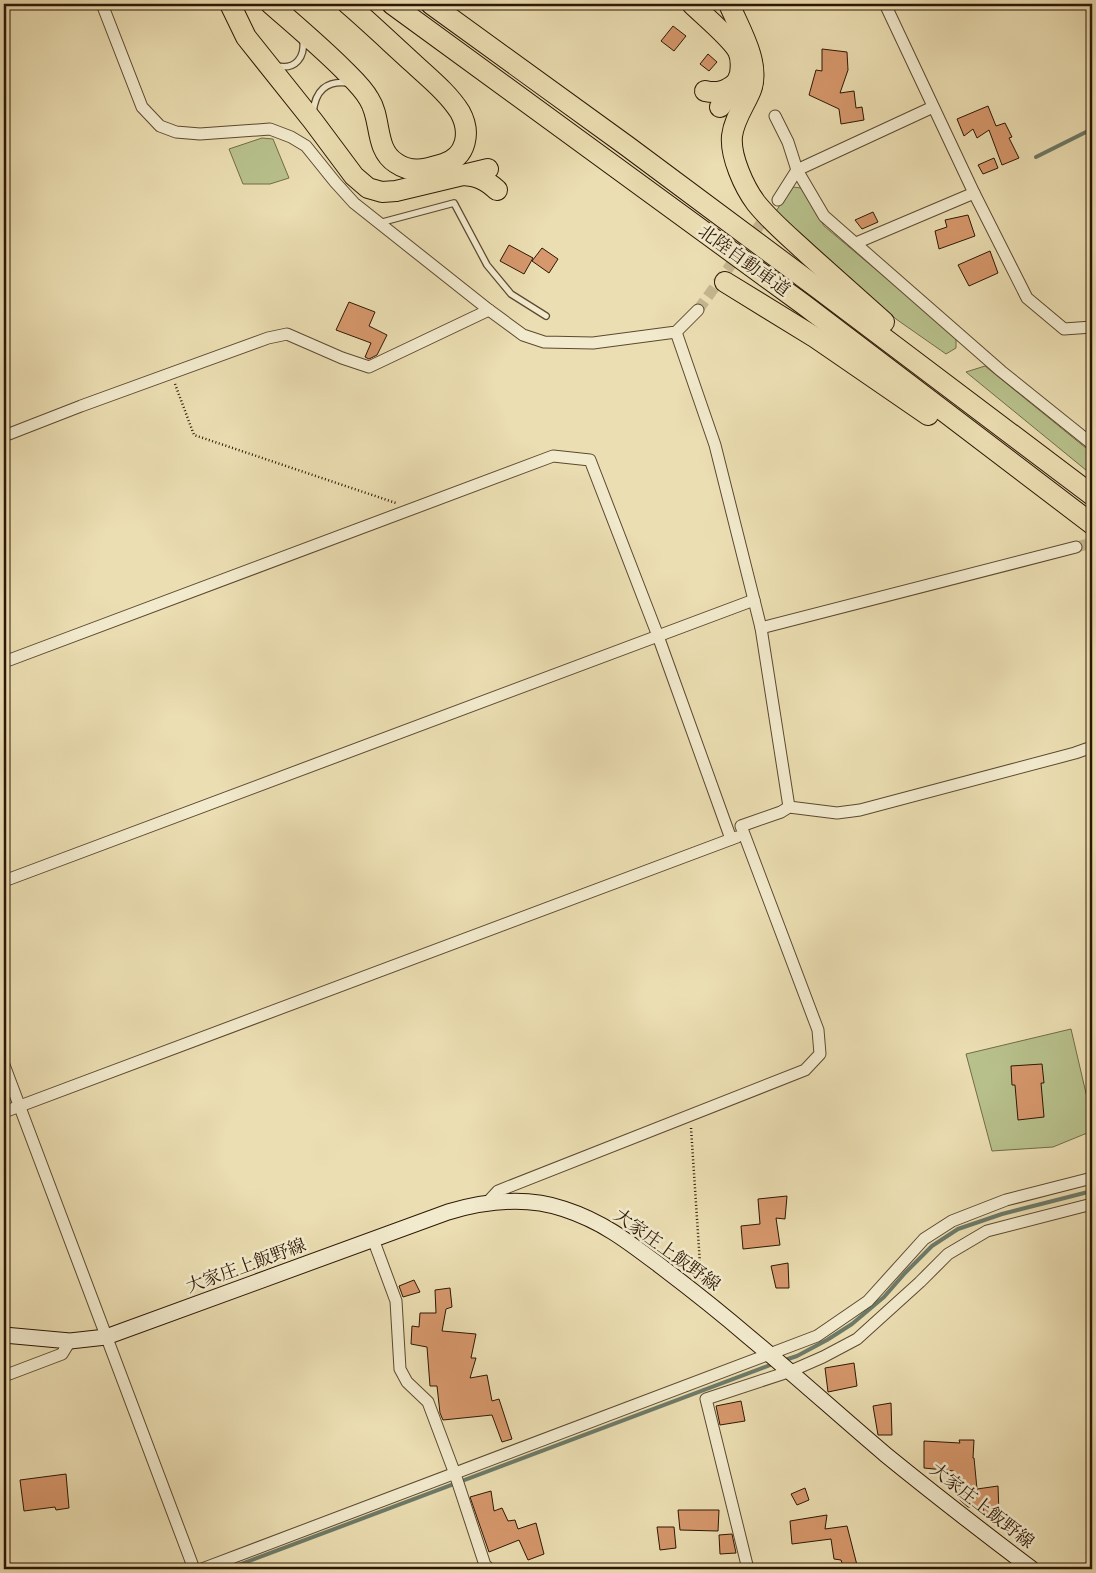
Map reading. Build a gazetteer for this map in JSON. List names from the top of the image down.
{
  "streets": {
    "highway": ["北陸自動車道"],
    "main road": ["大家庄上飯野線"]
  }
}
